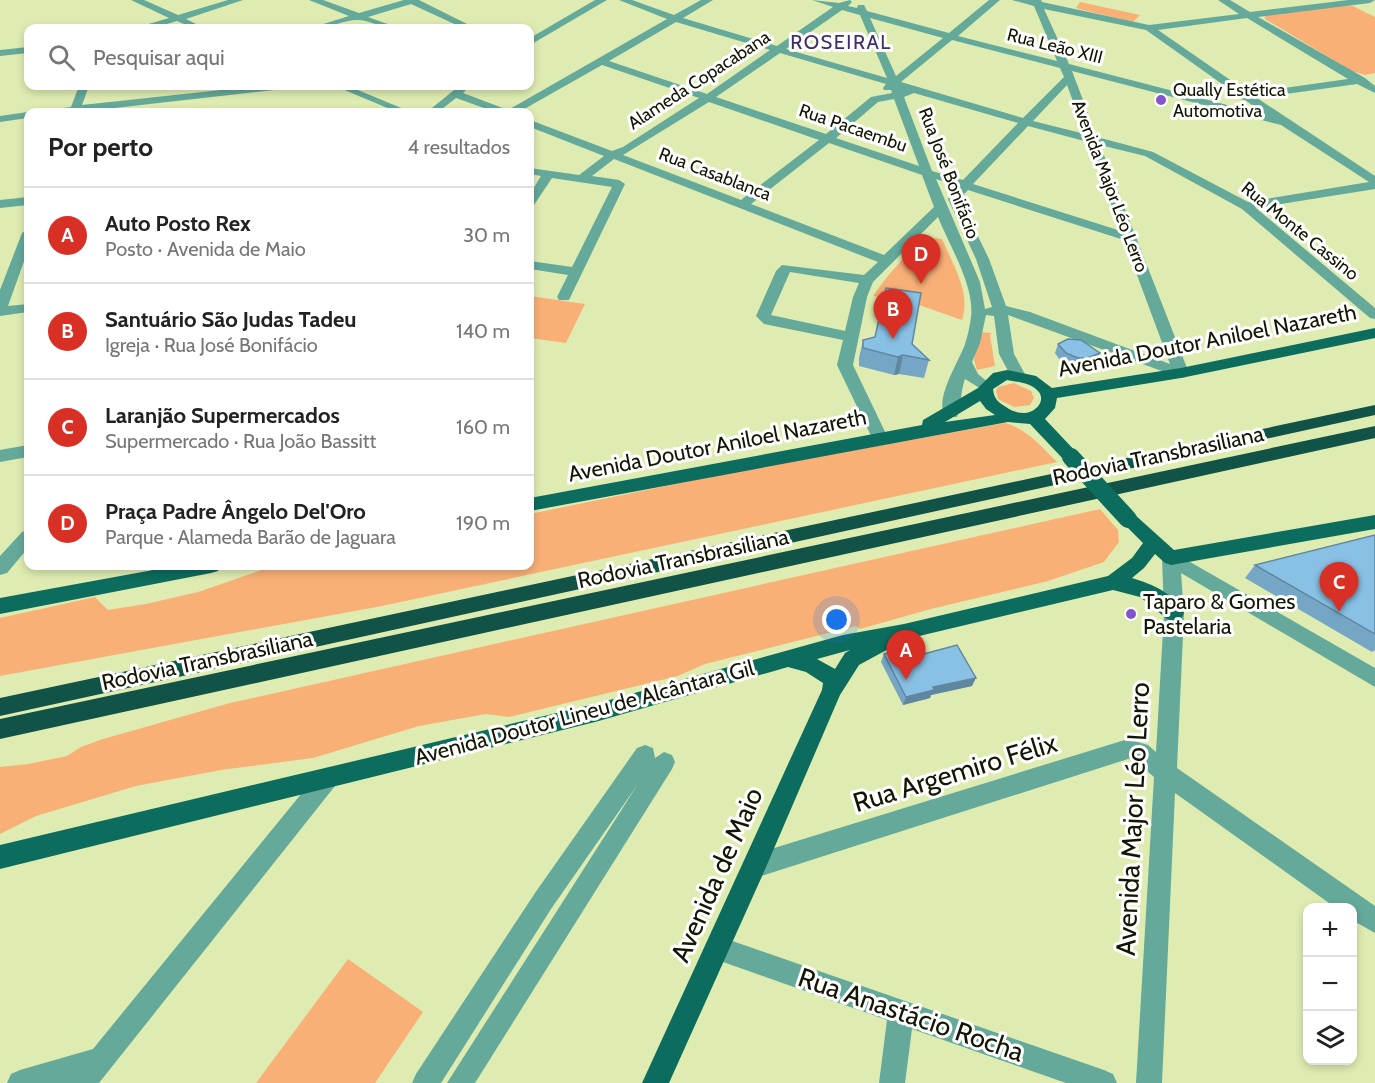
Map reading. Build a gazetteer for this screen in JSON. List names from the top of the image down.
{
  "streets": {
    "highway": ["Rodovia Transbrasiliana"],
    "main road": ["Avenida Doutor Aniloel Nazareth", "Avenida Doutor Lineu de Alcântara Gil", "Avenida de Maio"],
    "street": [
      "Rua Leão XIII",
      "Alameda Copacabana",
      "Rua Pacaembu",
      "Rua José Bonifácio",
      "Rua Casablanca",
      "Avenida Major Léo Lerro",
      "Rua Monte Cassino",
      "Rua Argemiro Félix",
      "Rua Anastácio Rocha"
    ]
  },
  "crossings": [
    ["Rua Leão XIII", "Alameda Copacabana"],
    ["Rua Leão XIII", "Rua José Bonifácio"],
    ["Rua Leão XIII", "Avenida Major Léo Lerro"],
    ["Alameda Copacabana", "Rua Pacaembu"],
    ["Alameda Copacabana", "Rua Casablanca"],
    ["Alameda Copacabana", "Rua Monte Cassino"],
    ["Rua Pacaembu", "Rua José Bonifácio"],
    ["Rua Pacaembu", "Avenida Major Léo Lerro"],
    ["Rua José Bonifácio", "Rua Monte Cassino"],
    ["Rua José Bonifácio", "Avenida Doutor Aniloel Nazareth"],
    ["Avenida Major Léo Lerro", "Rua Monte Cassino"],
    ["Avenida Major Léo Lerro", "Avenida Doutor Aniloel Nazareth"],
    ["Avenida Major Léo Lerro", "Rua Argemiro Félix"],
    ["Avenida Doutor Lineu de Alcântara Gil", "Avenida de Maio"],
    ["Rua Argemiro Félix", "Avenida de Maio"],
    ["Avenida de Maio", "Rua Anastácio Rocha"]
  ],
  "districts": ["ROSEIRAL"],
  "places": ["Qually Estética Automotiva", "Taparo & Gomes Pastelaria"],
  "page": {
    "search": "Pesquisar aqui",
    "heading": ["Por perto", "4 resultados"],
    "list": [
      {
        "mark": "A",
        "name": "Auto Posto Rex",
        "note": "Posto · Avenida de Maio",
        "value": "30 m"
      },
      {
        "mark": "B",
        "name": "Santuário São Judas Tadeu",
        "note": "Igreja · Rua José Bonifácio",
        "value": "140 m"
      },
      {
        "mark": "C",
        "name": "Laranjão Supermercados",
        "note": "Supermercado · Rua João Bassitt",
        "value": "160 m"
      },
      {
        "mark": "D",
        "name": "Praça Padre Ângelo Del'Oro",
        "note": "Parque · Alameda Barão de Jaguara",
        "value": "190 m"
      }
    ],
    "pins": [
      "D",
      "B",
      "C",
      "A"
    ],
    "map_buttons": ["+", "−"]
  }
}
